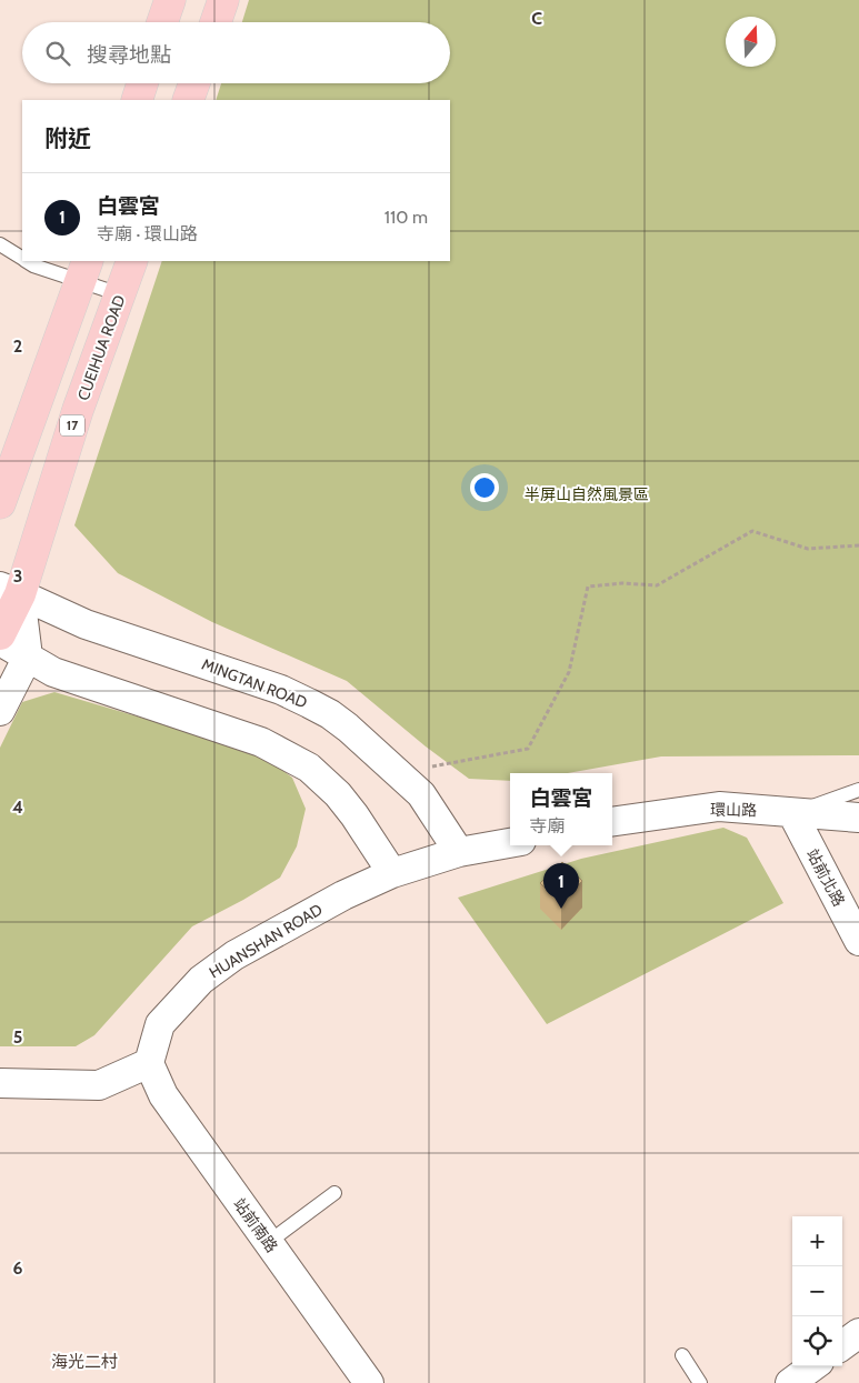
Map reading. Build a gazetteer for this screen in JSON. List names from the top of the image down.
{
  "streets": {
    "main road": ["CUEIHUA ROAD", "17"],
    "street": [
      "MINGTAN ROAD",
      "環山路",
      "站前北路",
      "HUANSHAN ROAD",
      "站前南路"
    ]
  },
  "crossings": [
    ["CUEIHUA ROAD", "MINGTAN ROAD"],
    ["環山路", "站前北路"],
    ["HUANSHAN ROAD", "站前南路"]
  ],
  "districts": ["海光二村"],
  "parks": ["半屏山自然風景區"],
  "north": "top",
  "page": {
    "search": "搜尋地點",
    "heading": "附近",
    "list": [
      {
        "mark": "1",
        "name": "白雲宮",
        "note": "寺廟 · 環山路",
        "value": "110 m"
      }
    ],
    "popup": ["白雲宮", "寺廟"],
    "pins": "1",
    "map_buttons": ["+", "−"]
  },
  "grid": {
    "columns": ["C"],
    "rows": [
      "2",
      "3",
      "4",
      "5",
      "6"
    ]
  }
}
